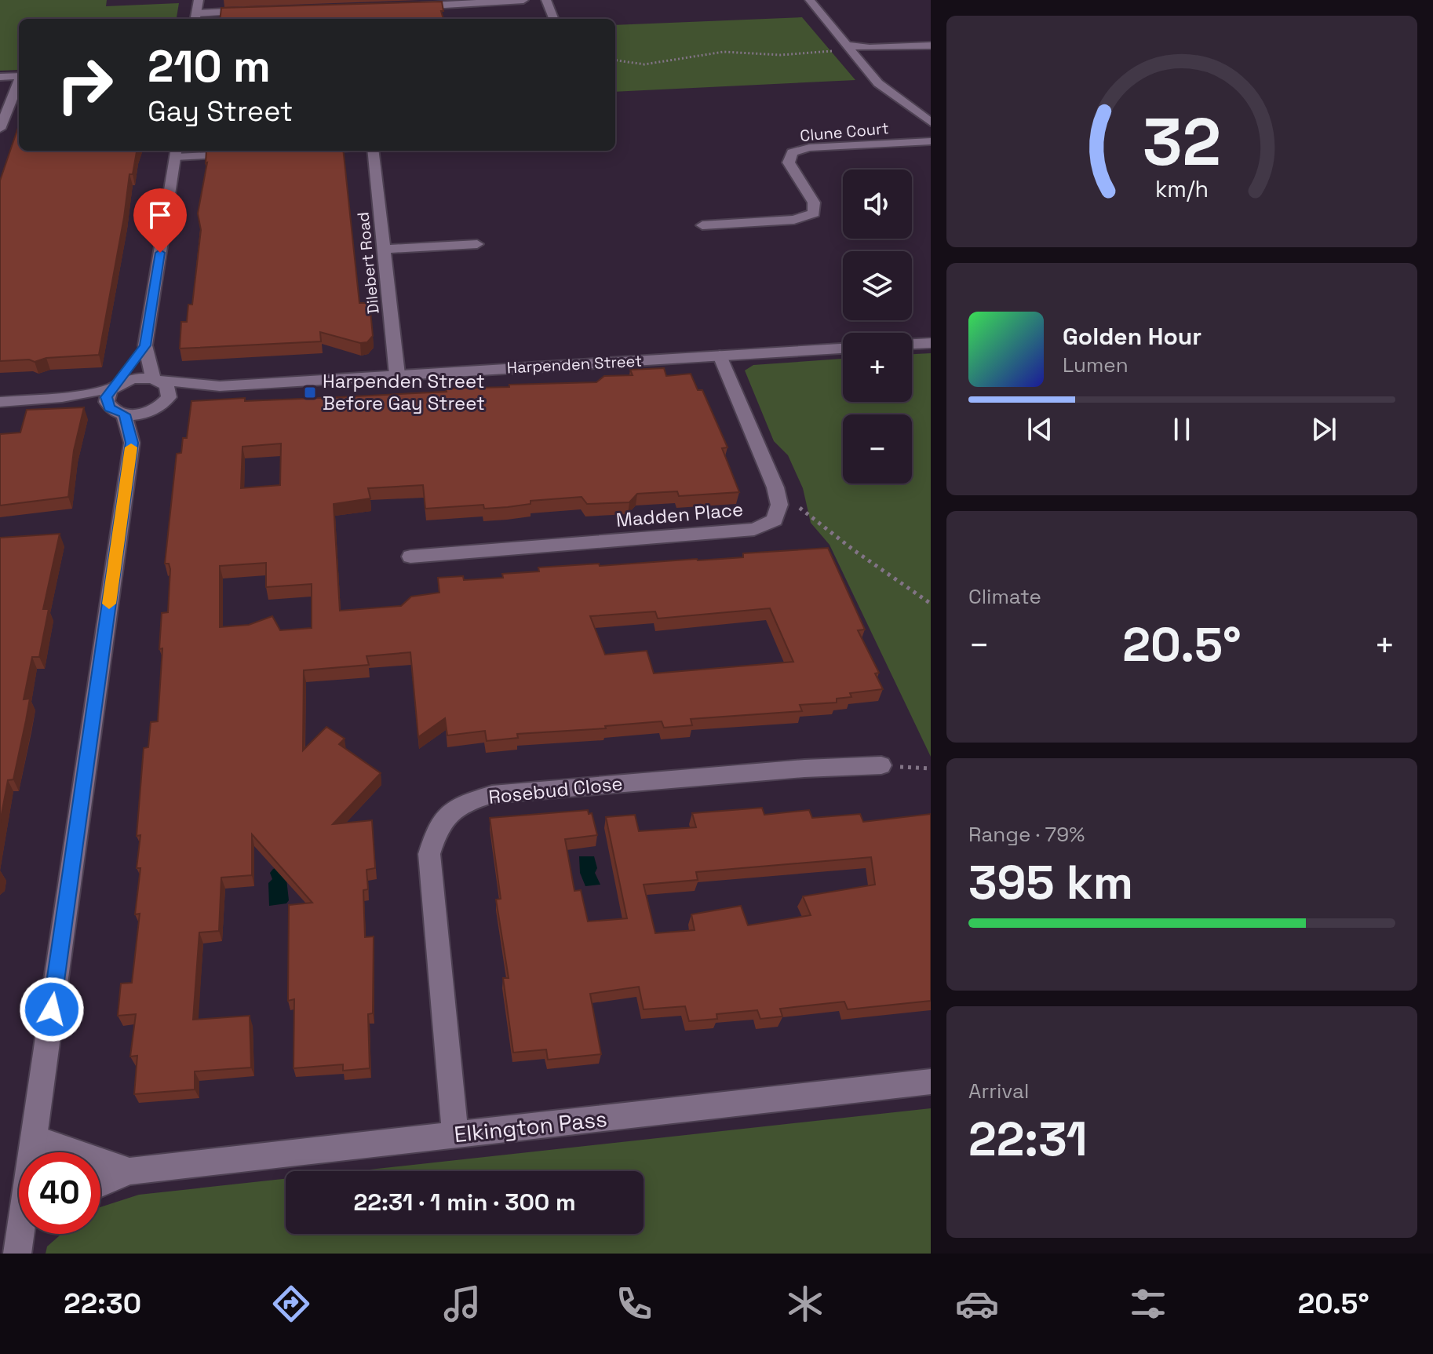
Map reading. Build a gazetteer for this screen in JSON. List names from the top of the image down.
{
  "streets": {
    "street": [
      "Clune Court",
      "Dilebert Road",
      "Harpenden Street",
      "Madden Place",
      "Rosebud Close",
      "Elkington Pass"
    ]
  },
  "crossings": [
    ["Dilebert Road", "Harpenden Street"],
    ["Rosebud Close", "Elkington Pass"]
  ],
  "places": {
    "transit": ["Harpenden Street Before Gay Street"]
  },
  "page": {
    "turn": ["210 m", "Gay Street"],
    "map_buttons": ["+", "−"],
    "song": ["Golden Hour", "Lumen"],
    "tile": [
      "Climate",
      ["Range · 79%", "395 km"],
      ["Arrival", "22:31"]
    ],
    "heat": ["−", "20.5°", "+"],
    "limit": "40",
    "trip": "22:31 · 1 min · 300 m",
    "tabs": ["22:30", "20.5°"],
    "gauge": ["32", "km/h"]
  }
}
